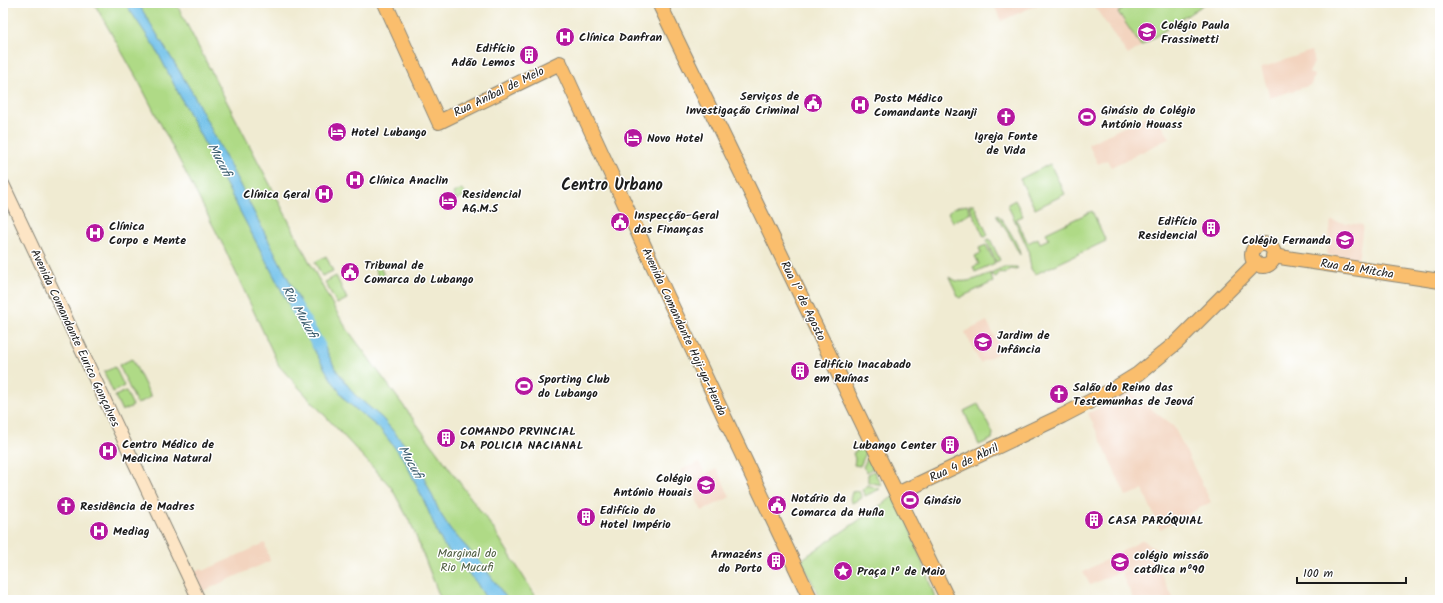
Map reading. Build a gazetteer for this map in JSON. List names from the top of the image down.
{
  "streets": {
    "main road": [
      "Rua Aníbal de Melo",
      "Rua da Mitcha",
      "Rua 1º de Agosto",
      "Avenida Comandante Hoji-ya-Henda",
      "Avenida Comandante Eurico Gonçalves",
      "Rua 4 de Abril"
    ]
  },
  "crossings": [
    ["Rua Aníbal de Melo", "Avenida Comandante Hoji-ya-Henda"],
    ["Rua da Mitcha", "Rua 4 de Abril"],
    ["Rua 1º de Agosto", "Rua 4 de Abril"]
  ],
  "districts": ["Centro Urbano"],
  "water": ["Mucufi", "Rio Mukufi"],
  "parks": ["Marginal do Rio Mucufi"],
  "places": {
    "school or university": [
      "Colégio Paula Frassinetti",
      "Colégio Fernanda",
      "Jardim de Infância",
      "Colégio António Houais",
      "colégio missão católica nº90"
    ],
    "hospital": [
      "Clínica Danfran",
      "Posto Médico Comandante Nzanji",
      "Clínica Anaclin",
      "Clínica Geral",
      "Clínica Corpo e Mente",
      "Centro Médico de Medicina Natural",
      "Mediag"
    ],
    "building": [
      "Edifício Adão Lemos",
      "Edifício Residencial",
      "Edifício Inacabado em Ruínas",
      "COMANDO PRVINCIAL DA POLICIA NACIANAL",
      "Lubango Center",
      "Edifício do Hotel Império",
      "CASA PARÓQUIAL",
      "Armazéns do Porto"
    ],
    "public building": [
      "Serviços de Investigação Criminal",
      "Inspecção-Geral das Finanças",
      "Tribunal de Comarca do Lubango",
      "Notário da Comarca da Huíla"
    ],
    "church": ["Igreja Fonte de Vida", "Salão do Reino das Testemunhas de Jeová", "Residência de Madres"],
    "sports": ["Ginásio do Colégio António Houass", "Sporting Club do Lubango", "Ginásio"],
    "hotel": ["Hotel Lubango", "Novo Hotel", "Residencial AG.M.S"],
    "place": ["Praça 1º de Maio"]
  },
  "scale_bar": "100 m"
}
